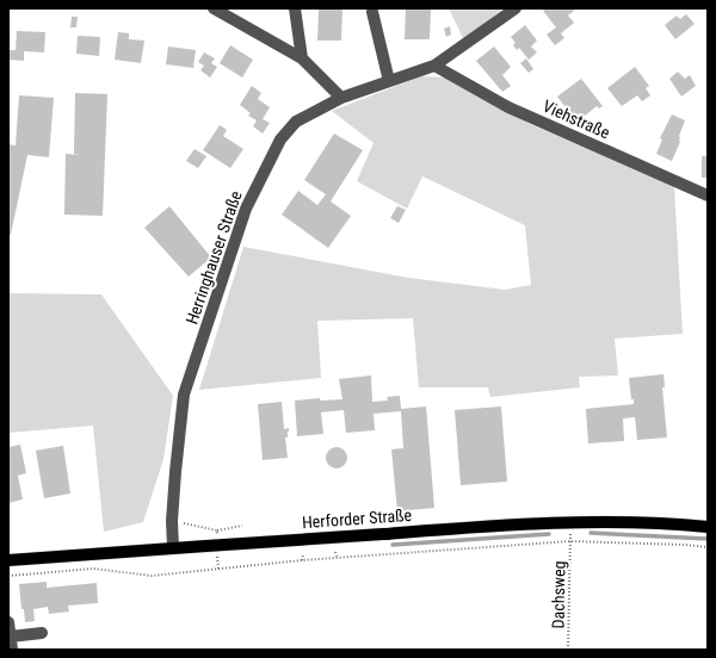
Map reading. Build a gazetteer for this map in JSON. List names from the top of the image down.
{
  "streets": {
    "main road": ["Herforder Straße"],
    "street": ["Viehstraße", "Herringhauser Straße"],
    "path": ["Dachsweg"]
  },
  "crossings": [
    ["Viehstraße", "Herringhauser Straße"],
    ["Herringhauser Straße", "Herforder Straße"]
  ]
}
